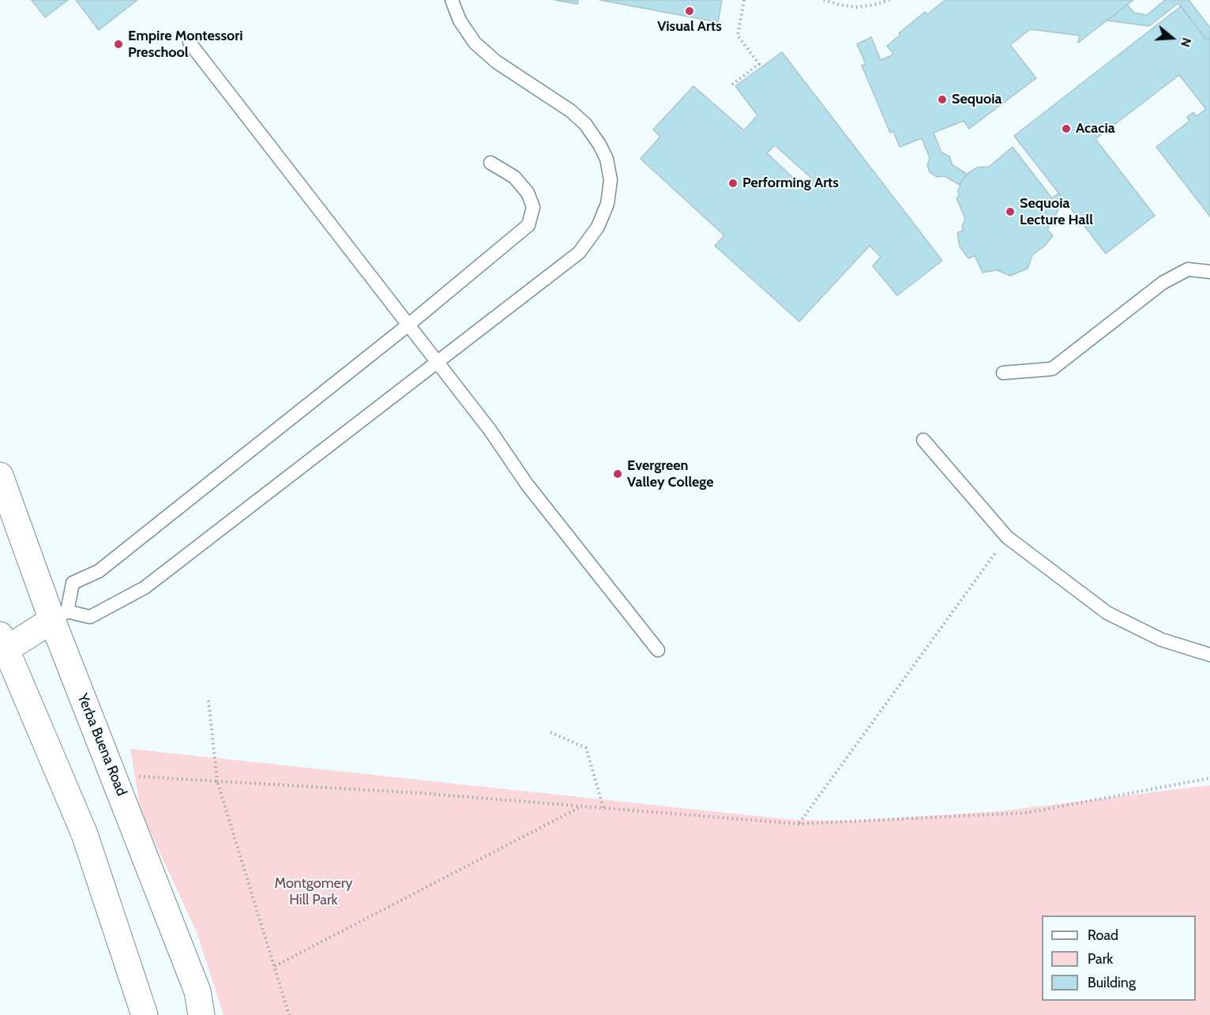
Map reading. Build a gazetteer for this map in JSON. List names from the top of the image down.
{
  "streets": {
    "street": ["Yerba Buena Road"]
  },
  "parks": ["Montgomery Hill Park"],
  "places": [
    "Visual Arts",
    "Empire Montessori Preschool",
    "Sequoia",
    "Acacia",
    "Performing Arts",
    "Sequoia Lecture Hall",
    "Evergreen Valley College"
  ],
  "legend": ["Road", "Park", "Building"],
  "north": "right"
}
